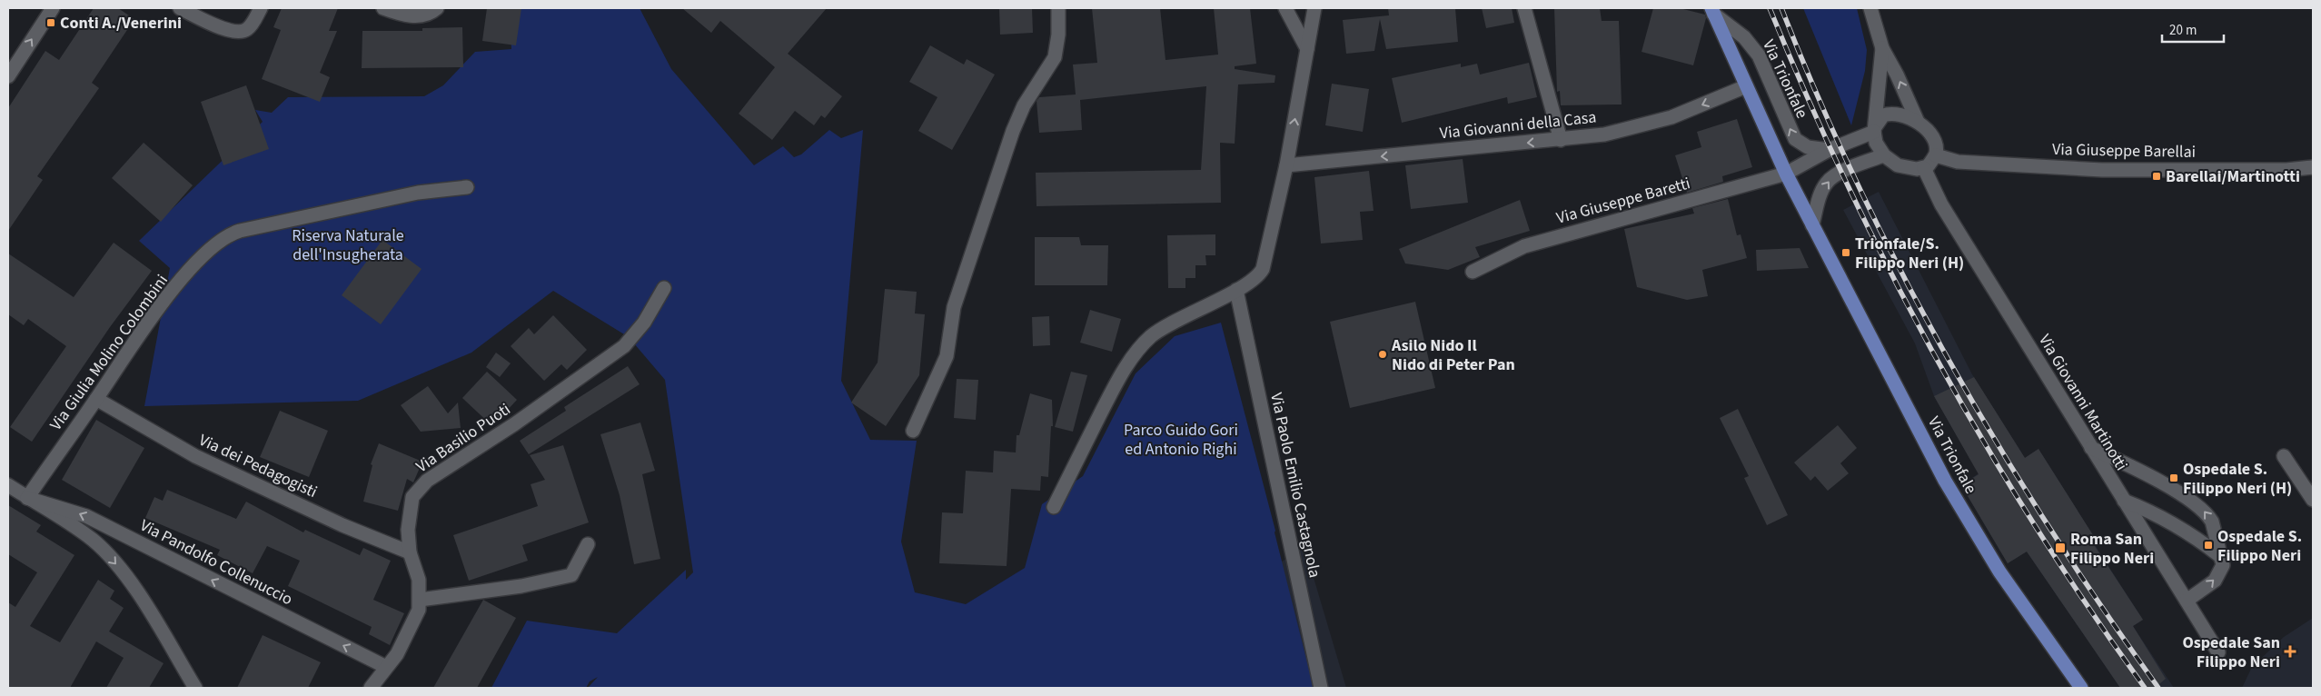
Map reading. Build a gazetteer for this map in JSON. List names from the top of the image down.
{
  "streets": {
    "main road": ["Via Trionfale"],
    "street": [
      "Via Giovanni della Casa",
      "Via Giuseppe Barellai",
      "Via Giuseppe Baretti",
      "Via Giulia Molino Colombini",
      "Via Giovanni Martinotti",
      "Via Basilio Puoti",
      "Via dei Pedagogisti",
      "Via Paolo Emilio Castagnola",
      "Via Pandolfo Collenuccio"
    ]
  },
  "crossings": [
    ["Via Trionfale", "Via Giovanni della Casa"],
    ["Via Trionfale", "Via Giuseppe Baretti"],
    ["Via Giuseppe Barellai", "Via Giovanni Martinotti"],
    ["Via Giulia Molino Colombini", "Via dei Pedagogisti"],
    ["Via Giulia Molino Colombini", "Via Pandolfo Collenuccio"],
    ["Via Basilio Puoti", "Via dei Pedagogisti"],
    ["Via Basilio Puoti", "Via Pandolfo Collenuccio"]
  ],
  "one_way": ["Via Giovanni della Casa"],
  "parks": ["Riserva Naturale dell'Insugherata", "Parco Guido Gori ed Antonio Righi"],
  "places": {
    "transit": [
      "Conti A./Venerini",
      "Barellai/Martinotti",
      "Trionfale/S. Filippo Neri (H)",
      "Ospedale S. Filippo Neri (H)",
      "Ospedale S. Filippo Neri",
      "Roma San Filippo Neri"
    ],
    "other": ["Asilo Nido Il Nido di Peter Pan"],
    "health": ["Ospedale San Filippo Neri"]
  },
  "scale_bar": "20 m"
}
